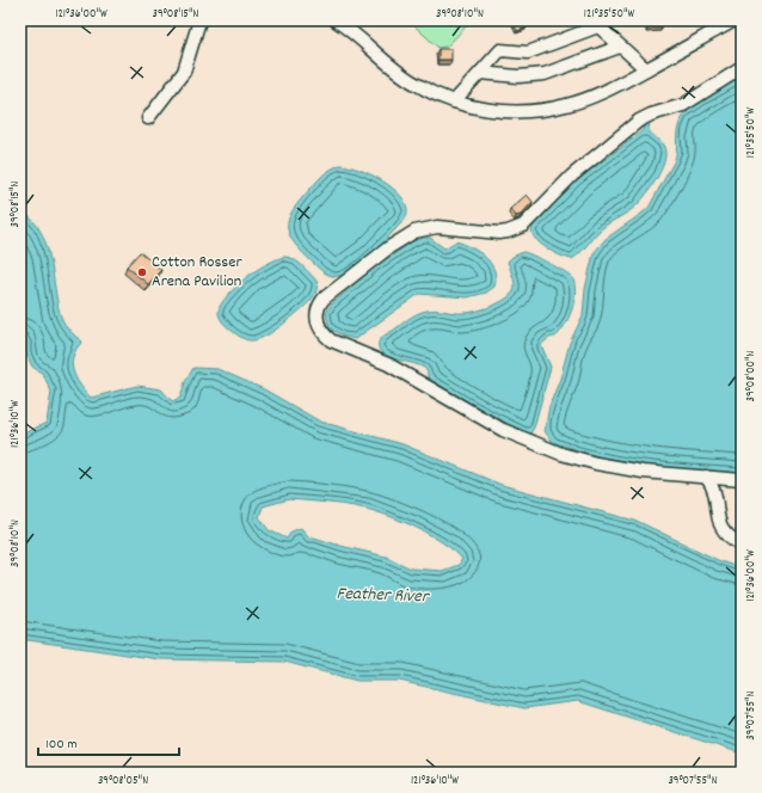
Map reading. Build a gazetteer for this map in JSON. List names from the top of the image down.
{
  "water": ["Feather River"],
  "places": ["Cotton Rosser Arena Pavilion"],
  "scale_bar": "100 m",
  "coordinates": [
    "121°36'00\"W",
    "39°08'15\"N",
    "39°08'10\"N",
    "121°35'50\"W",
    "39°08'00\"N",
    "121°36'10\"W",
    "39°07'55\"N",
    "39°08'05\"N"
  ]
}
